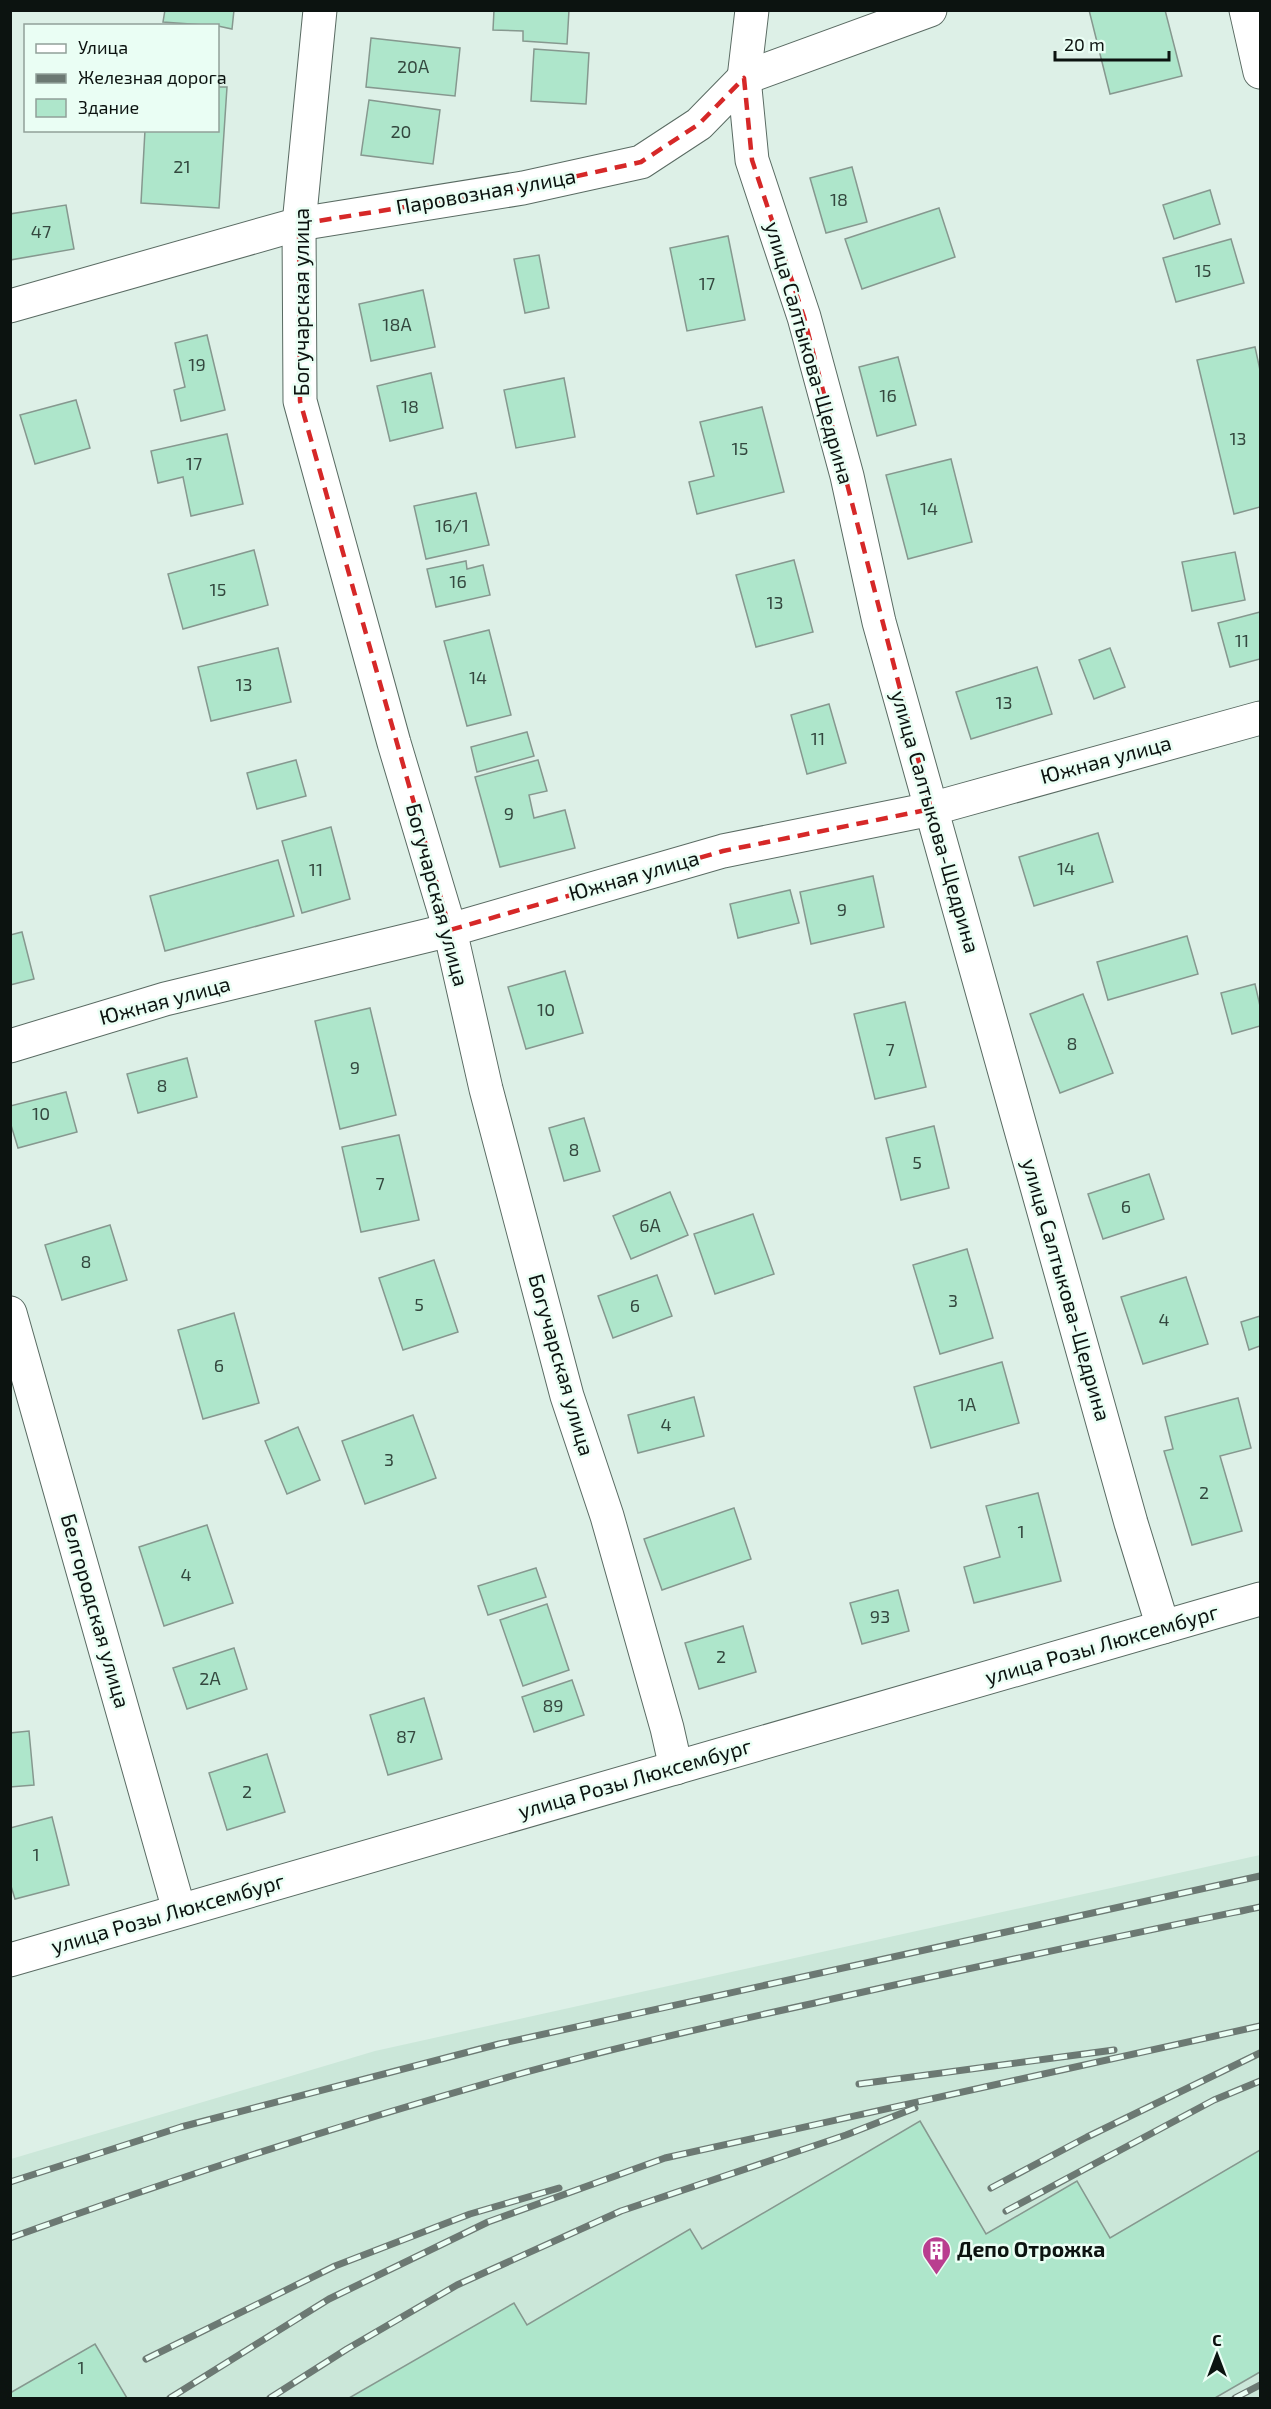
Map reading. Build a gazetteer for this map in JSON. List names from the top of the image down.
{
  "streets": {
    "street": [
      "Паровозная улица",
      "Богучарская улица",
      "улица Салтыкова-Щедрина",
      "Южная улица",
      "Белгородская улица",
      "улица Розы Люксембург"
    ]
  },
  "crossings": [
    ["Паровозная улица", "Богучарская улица"],
    ["Паровозная улица", "улица Салтыкова-Щедрина"],
    ["Богучарская улица", "Южная улица"],
    ["Богучарская улица", "улица Розы Люксембург"],
    ["улица Салтыкова-Щедрина", "Южная улица"],
    ["улица Салтыкова-Щедрина", "улица Розы Люксембург"],
    ["Белгородская улица", "улица Розы Люксембург"]
  ],
  "places": {
    "building": ["Депо Отрожка"]
  },
  "house_numbers": [
    "20А",
    "20",
    "21",
    "18",
    "47",
    "15",
    "17",
    "18А",
    "19",
    "16",
    "18",
    "13",
    "15",
    "17",
    "14",
    "16/1",
    "16",
    "15",
    "13",
    "11",
    "14",
    "13",
    "13",
    "11",
    "9",
    "14",
    "11",
    "9",
    "10",
    "8",
    "7",
    "9",
    "8",
    "10",
    "8",
    "5",
    "7",
    "6",
    "6А",
    "8",
    "3",
    "5",
    "6",
    "4",
    "6",
    "1А",
    "4",
    "3",
    "2",
    "1",
    "4",
    "93",
    "2",
    "2А",
    "89",
    "87",
    "2",
    "1",
    "1"
  ],
  "legend": ["Улица", "Железная дорога", "Здание"],
  "scale_bar": "20 m",
  "north": "top"
}
